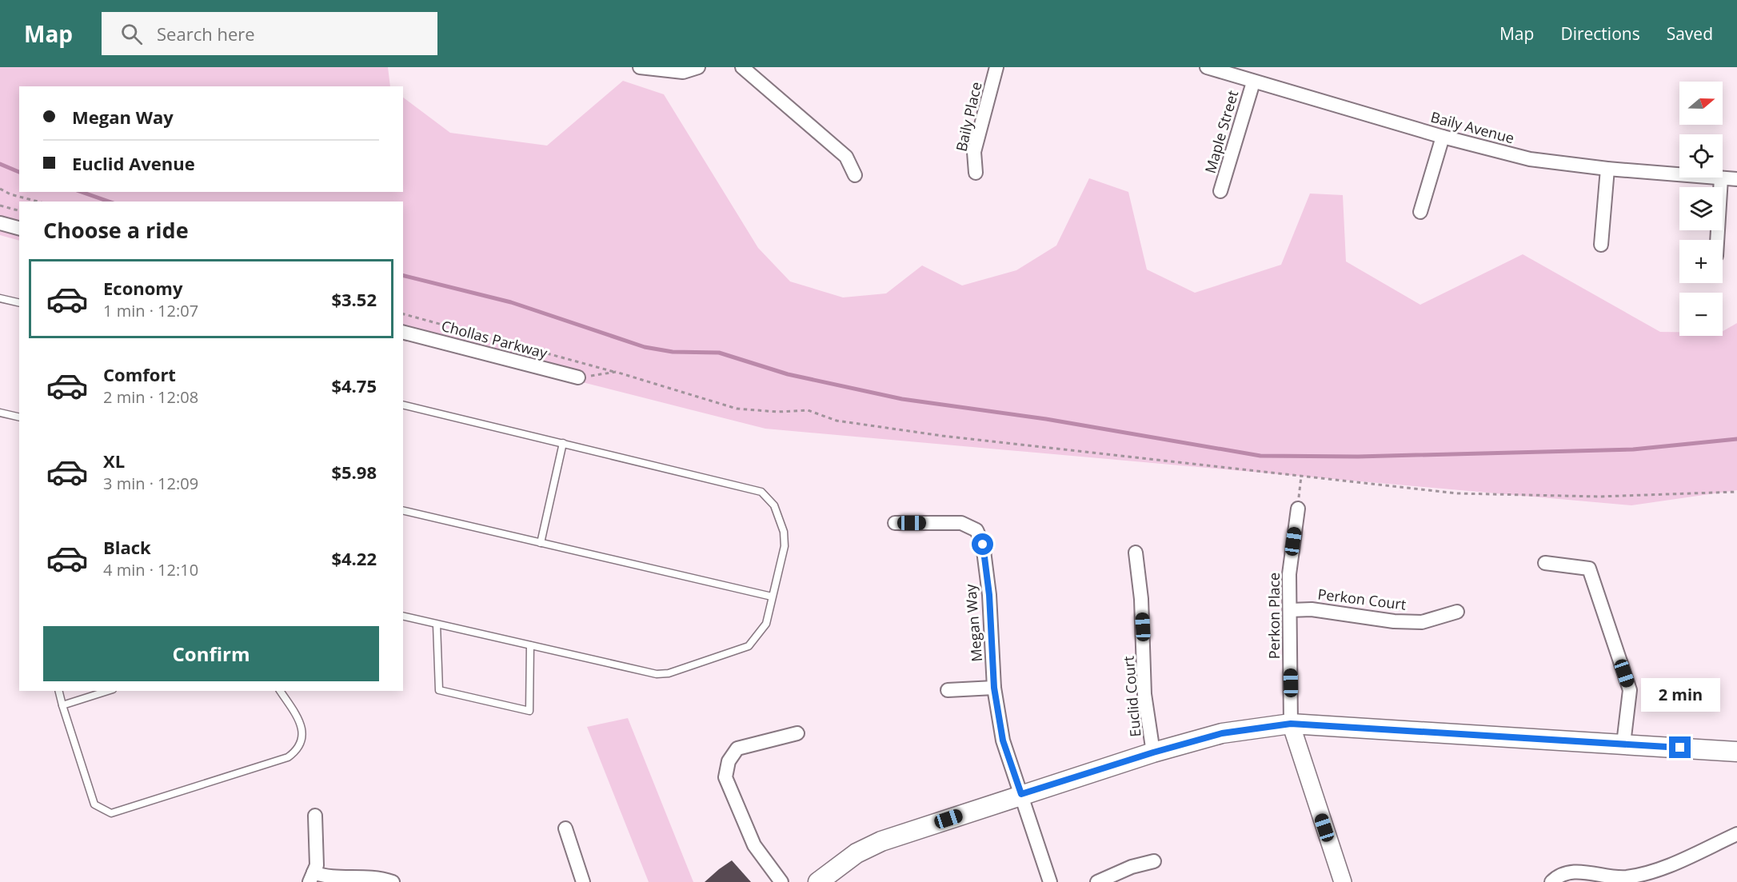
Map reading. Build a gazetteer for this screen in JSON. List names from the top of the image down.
{
  "streets": {
    "street": [
      "Baily Place",
      "Baily Avenue",
      "Maple Street",
      "Chollas Parkway",
      "Perkon Court",
      "Perkon Place",
      "Megan Way",
      "Euclid Court"
    ]
  },
  "crossings": [
    ["Baily Avenue", "Maple Street"],
    ["Perkon Court", "Perkon Place"]
  ],
  "north": "right",
  "page": {
    "header": "Map",
    "search": "Search here",
    "nav": ["Map", "Directions", "Saved"],
    "map_buttons": ["+", "−"],
    "banner": ["Megan Way", "Euclid Avenue"],
    "heading": "Choose a ride",
    "list": [
      {
        "name": "Economy",
        "note": "1 min · 12:07",
        "value": "$3.52"
      },
      {
        "name": "Comfort",
        "note": "2 min · 12:08",
        "value": "$4.75"
      },
      {
        "name": "XL",
        "note": "3 min · 12:09",
        "value": "$5.98"
      },
      {
        "name": "Black",
        "note": "4 min · 12:10",
        "value": "$4.22"
      }
    ],
    "buttons": "Confirm",
    "bubble": "2 min"
  }
}
